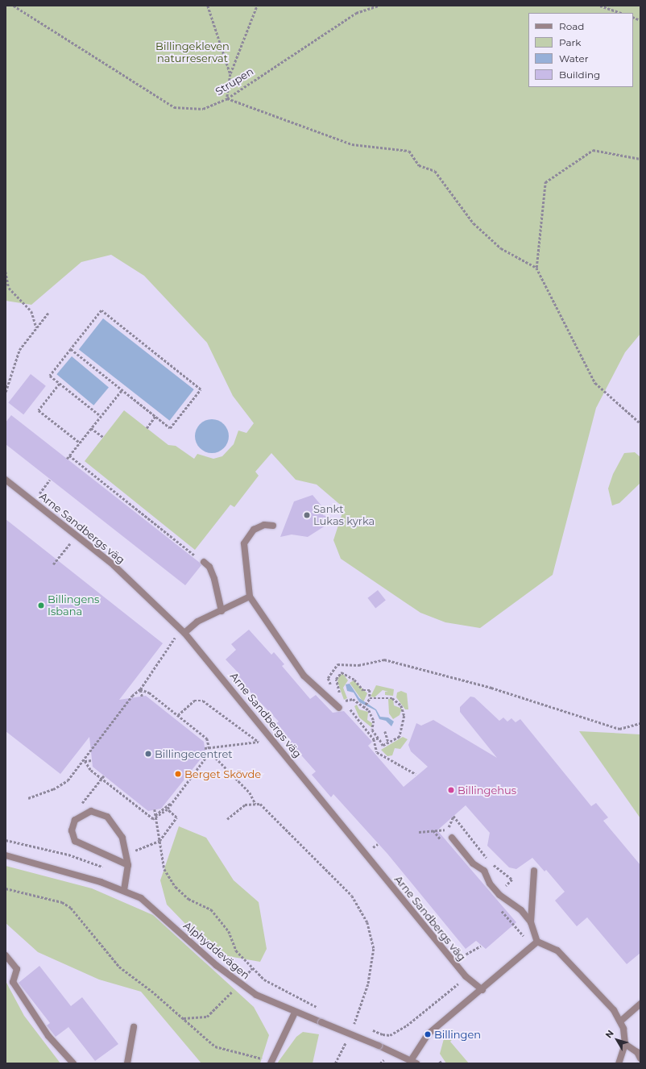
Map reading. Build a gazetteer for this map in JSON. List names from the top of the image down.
{
  "streets": {
    "street": ["Arne Sandbergs väg", "Alphyddevägen"],
    "path": ["Strupen"]
  },
  "parks": ["Billingekleven naturreservat"],
  "places": [
    "Sankt Lukas kyrka",
    "Billingens Isbana",
    "Billingecentret",
    "Berget Skövde",
    "Billingehus",
    "Billingen"
  ],
  "legend": [
    "Road",
    "Park",
    "Water",
    "Building"
  ],
  "north": "top left"
}
